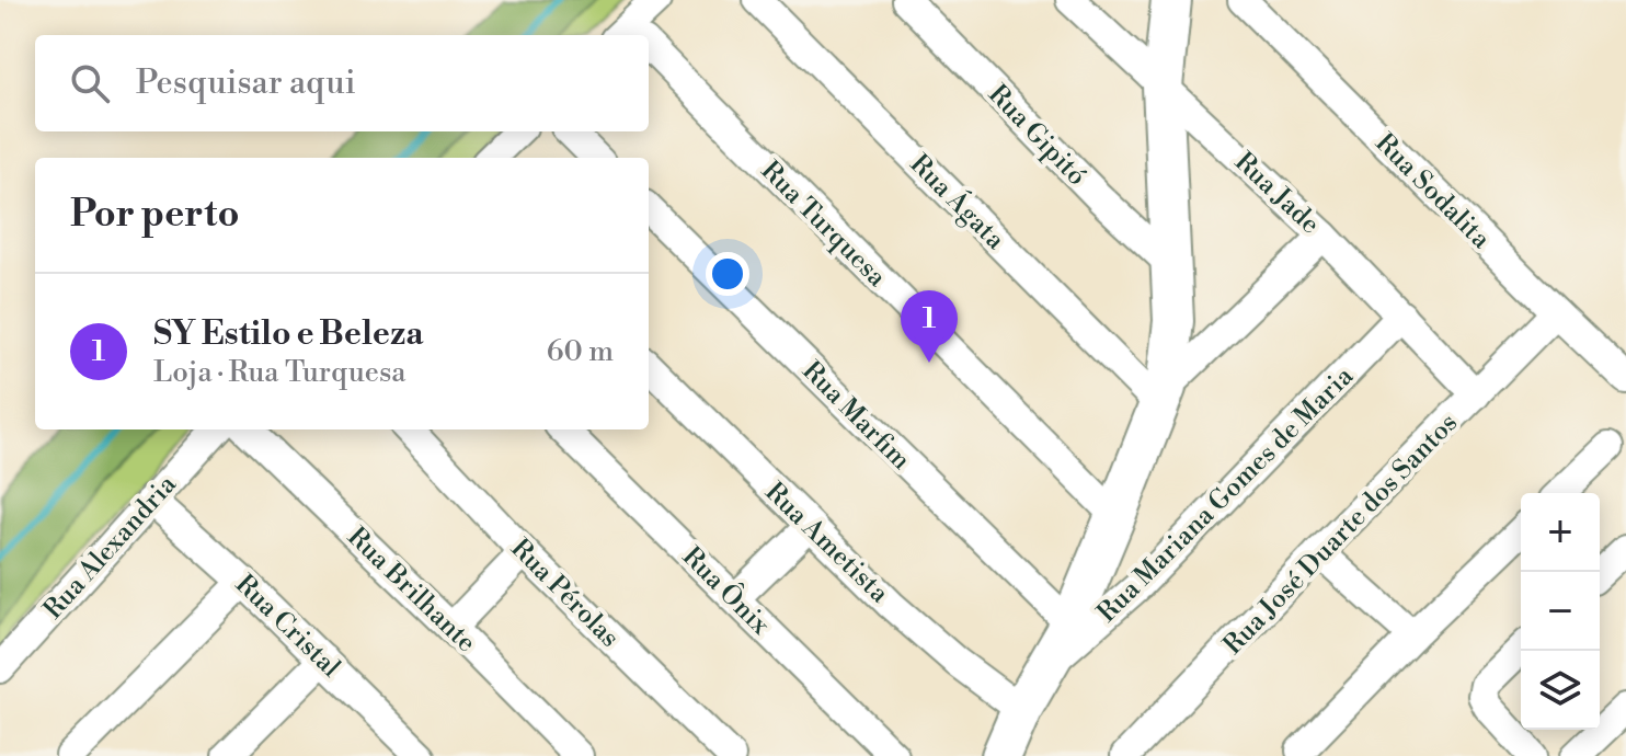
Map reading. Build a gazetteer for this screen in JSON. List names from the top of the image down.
{
  "streets": {
    "street": [
      "Rua Gipitó",
      "Rua Sodalita",
      "Rua Jade",
      "Rua Ágata",
      "Rua Turquesa",
      "Rua Marfim",
      "Rua Mariana Gomes de Maria",
      "Rua José Duarte dos Santos",
      "Rua Ametista",
      "Rua Alexandria",
      "Rua Brilhante",
      "Rua Ônix",
      "Rua Pérolas",
      "Rua Cristal"
    ]
  },
  "crossings": [
    ["Rua Sodalita", "Rua José Duarte dos Santos"],
    ["Rua Jade", "Rua Mariana Gomes de Maria"],
    ["Rua Jade", "Rua José Duarte dos Santos"],
    ["Rua Alexandria", "Rua Cristal"]
  ],
  "page": {
    "search": "Pesquisar aqui",
    "heading": "Por perto",
    "list": [
      {
        "mark": "1",
        "name": "SY Estilo e Beleza",
        "note": "Loja · Rua Turquesa",
        "value": "60 m"
      }
    ],
    "pins": "1",
    "map_buttons": ["+", "−"]
  }
}
